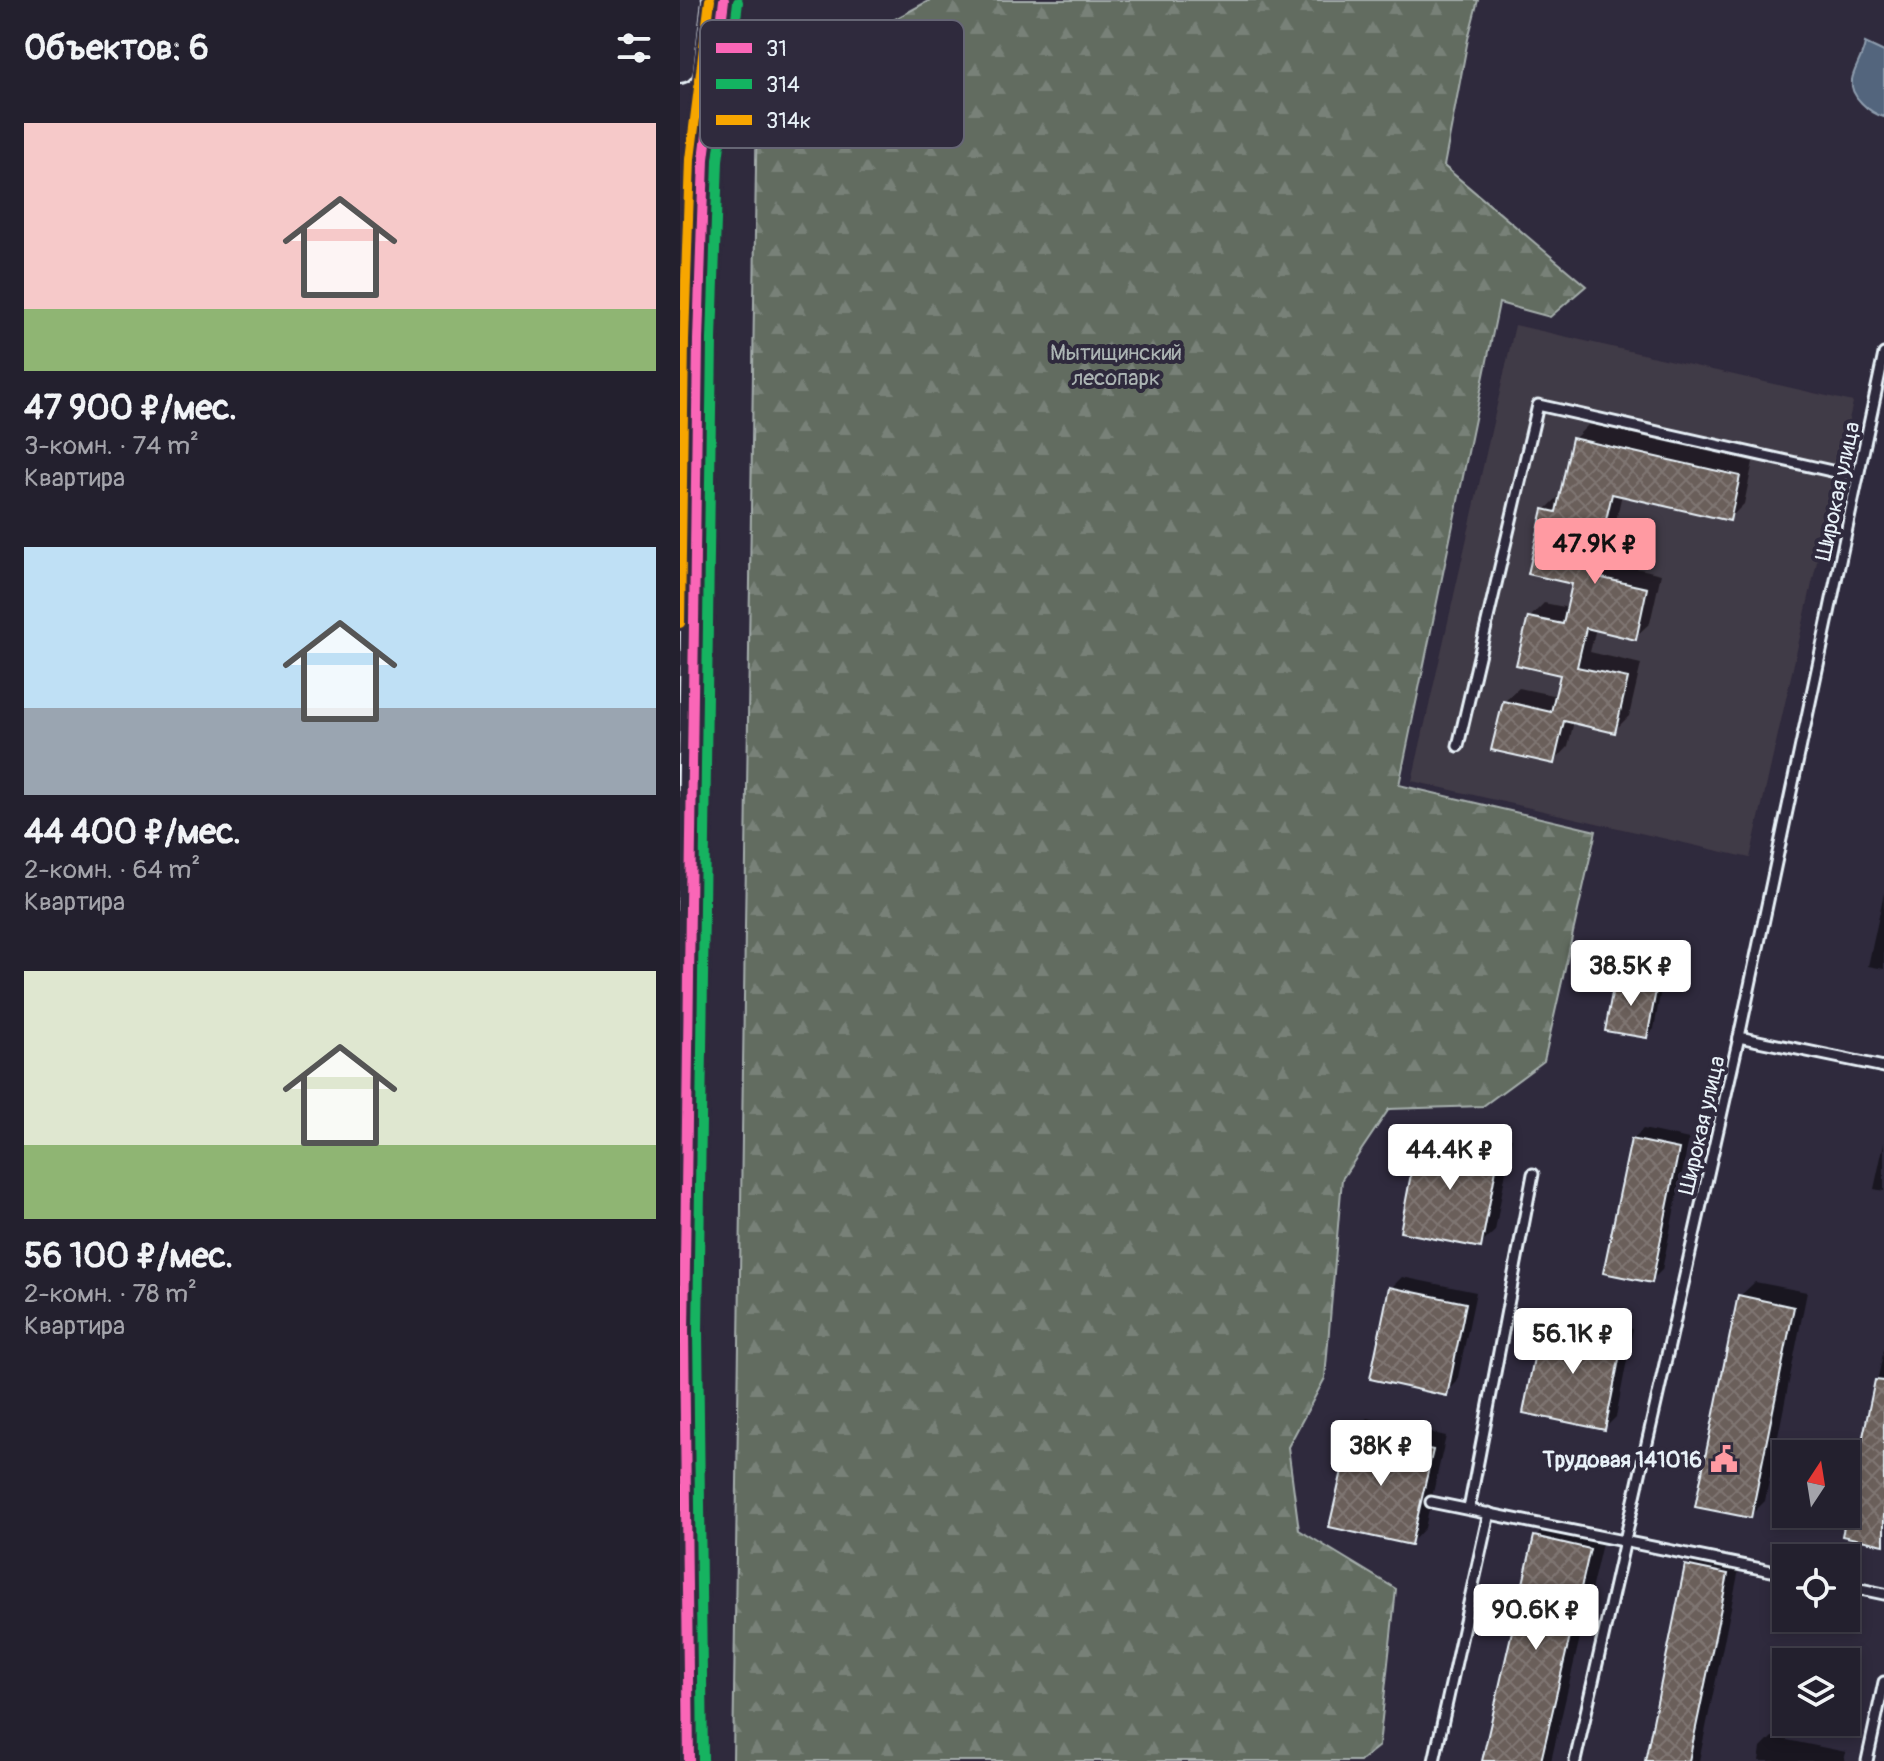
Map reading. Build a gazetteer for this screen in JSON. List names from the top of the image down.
{
  "streets": {
    "lane": ["Широкая улица"]
  },
  "parks": ["Мытищинский лесопарк"],
  "places": {
    "public building": ["Трудовая 141016"]
  },
  "lines": ["transit line 31", "transit line 314к", "transit line 314"],
  "legend": ["31", "314", "314к"],
  "north": "top",
  "page": {
    "heading": "Объектов: 6",
    "list": [
      {
        "name": "47 900 ₽/мес.",
        "note": "3-комн. · 74 m² · Квартира"
      },
      {
        "name": "44 400 ₽/мес.",
        "note": "2-комн. · 64 m² · Квартира"
      },
      {
        "name": "56 100 ₽/мес.",
        "note": "2-комн. · 78 m² · Квартира"
      }
    ],
    "price": [
      "47.9K ₽",
      "38.5K ₽",
      "44.4K ₽",
      "56.1K ₽",
      "38K ₽",
      "90.6K ₽"
    ]
  }
}
